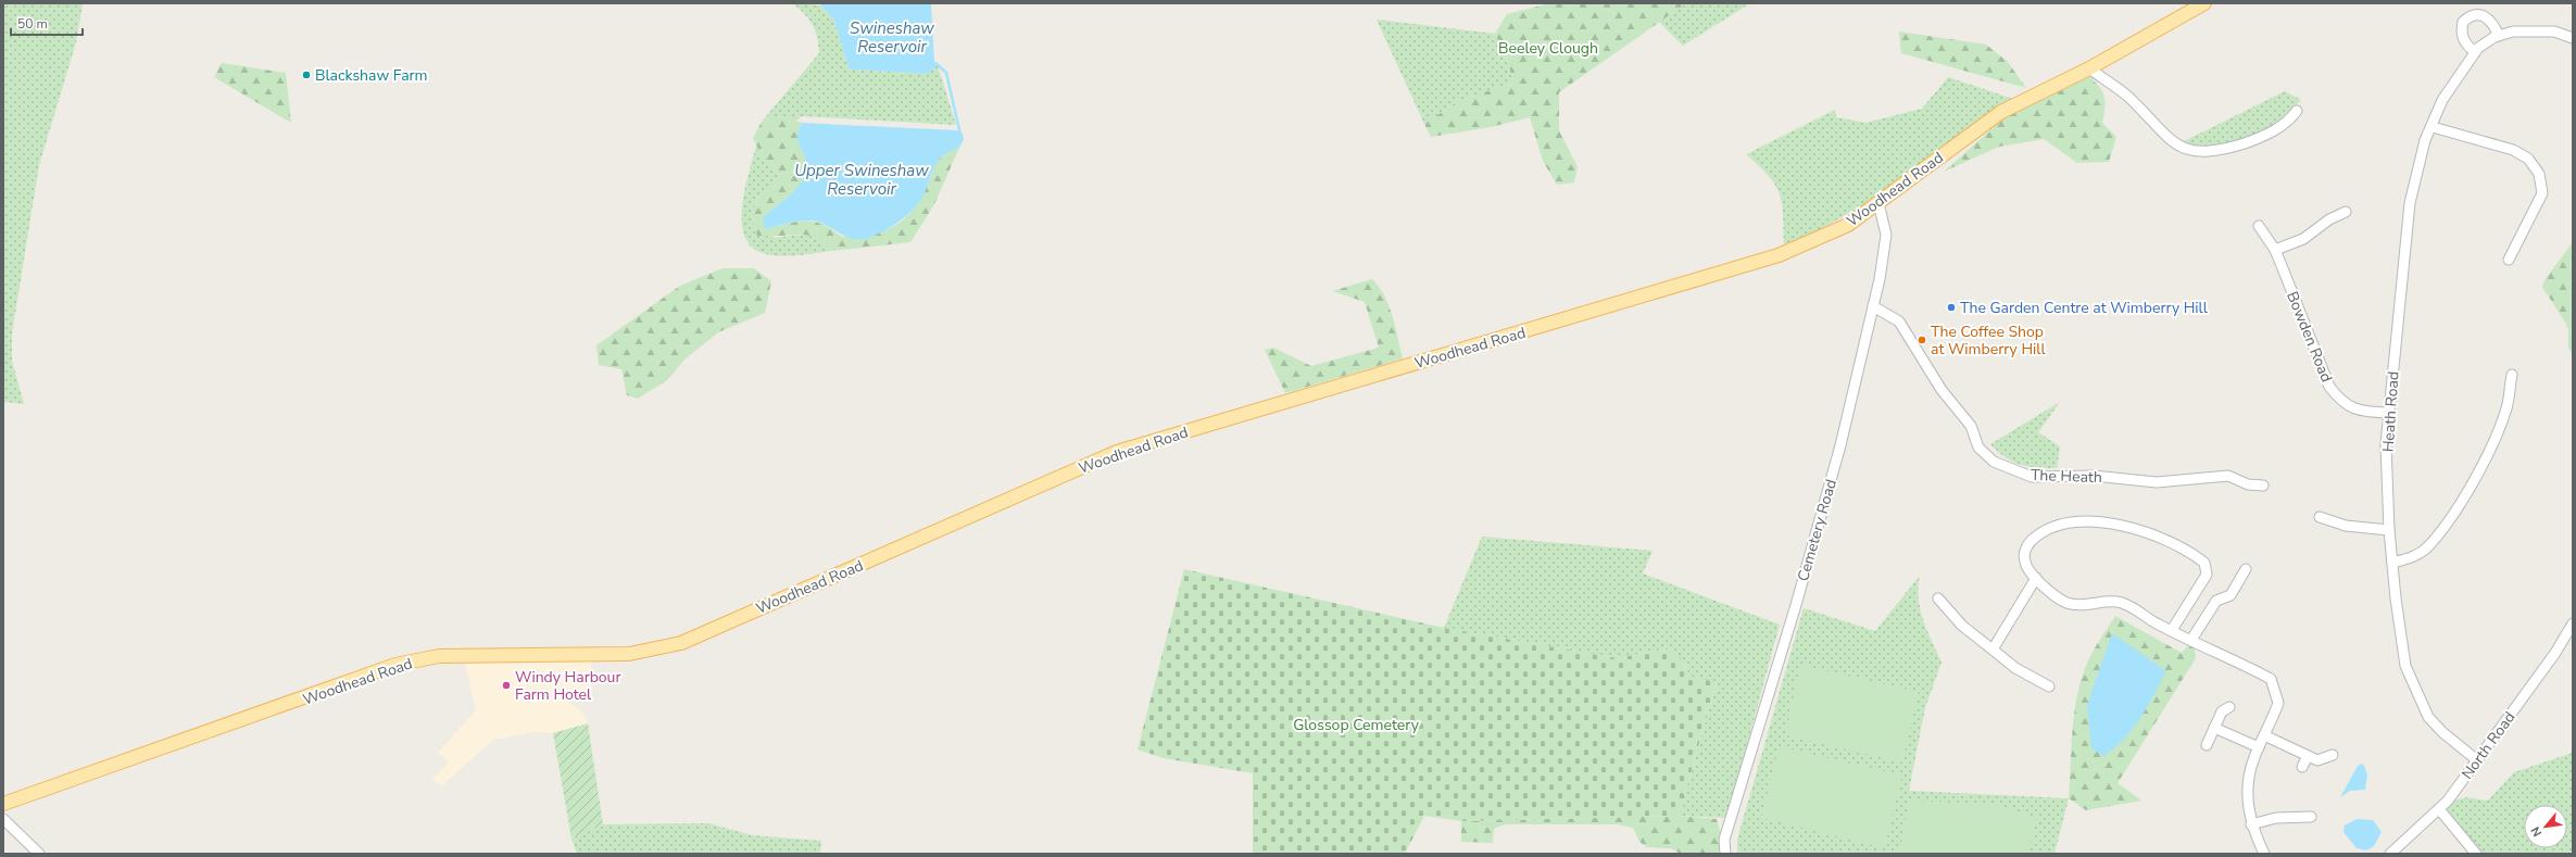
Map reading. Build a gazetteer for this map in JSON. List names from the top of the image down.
{
  "streets": {
    "main road": ["Woodhead Road"],
    "street": [
      "Bowden Road",
      "Heath Road",
      "The Heath",
      "Cemetery Road",
      "North Road"
    ]
  },
  "crossings": [
    ["Woodhead Road", "Cemetery Road"],
    ["Bowden Road", "Heath Road"],
    ["Heath Road", "North Road"],
    ["The Heath", "Cemetery Road"]
  ],
  "water": ["Swineshaw Reservoir", "Upper Swineshaw Reservoir"],
  "parks": ["Beeley Clough", "Glossop Cemetery"],
  "places": [
    "Blackshaw Farm",
    "The Garden Centre at Wimberry Hill",
    "The Coffee Shop at Wimberry Hill",
    "Windy Harbour Farm Hotel"
  ],
  "scale_bar": "50 m",
  "north": "bottom left"
}
